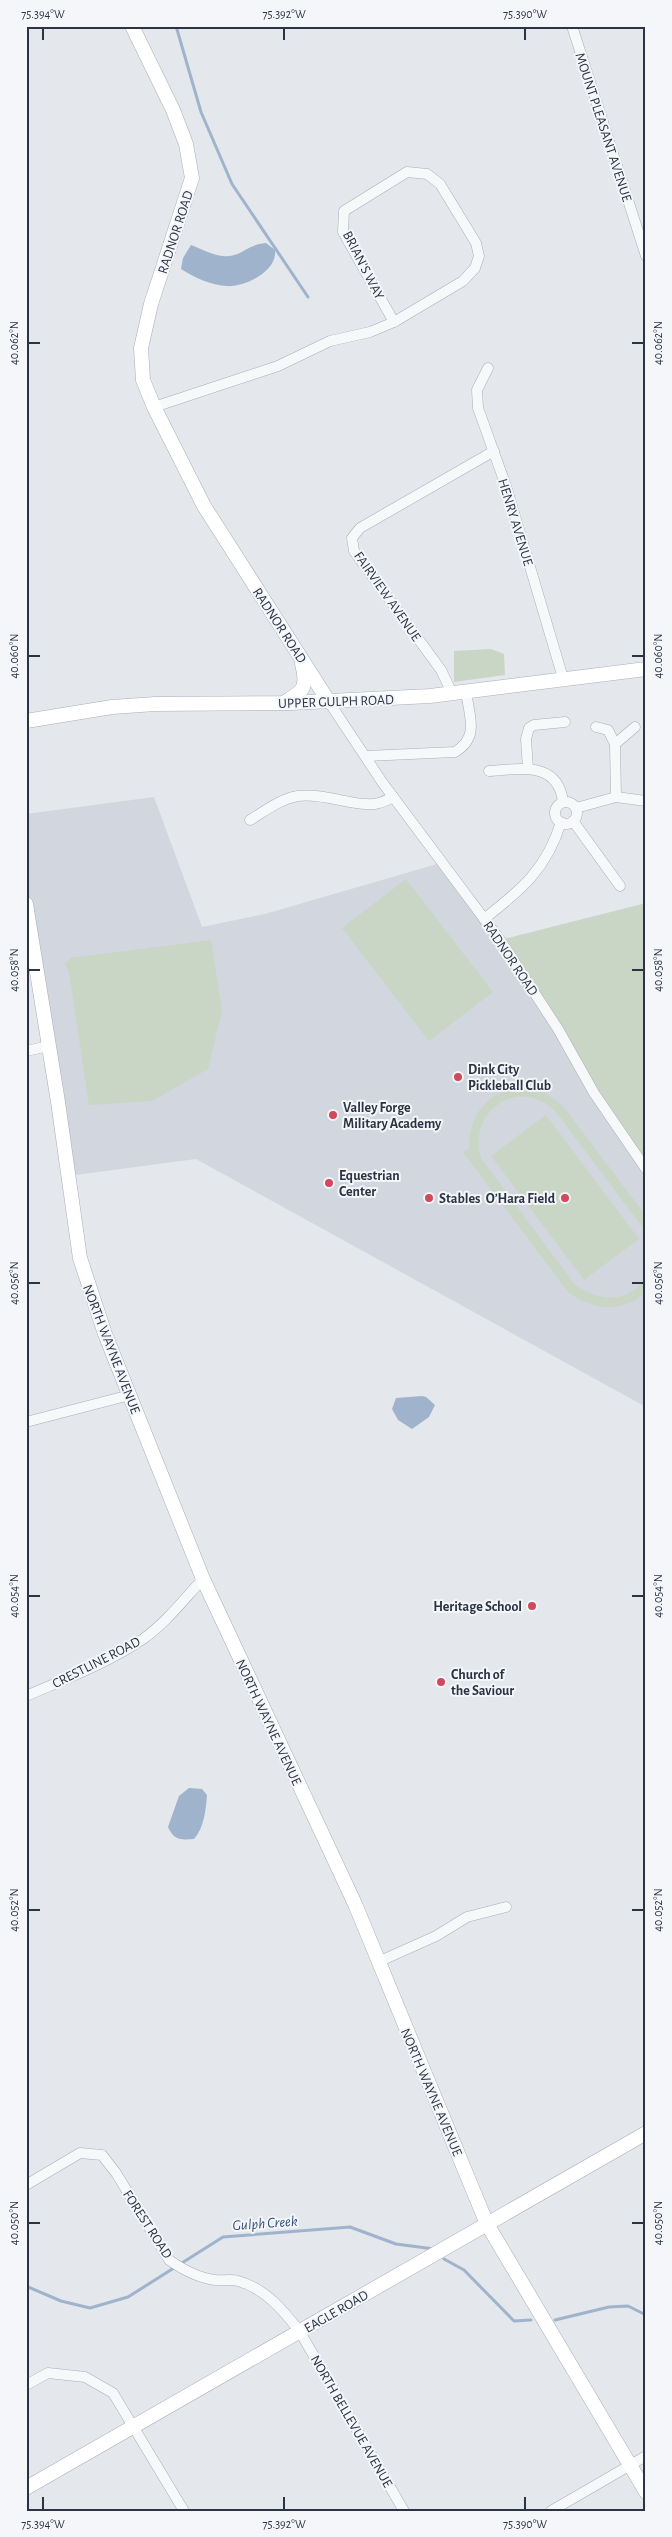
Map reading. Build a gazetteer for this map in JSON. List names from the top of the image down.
{
  "streets": {
    "street": [
      "MOUNT PLEASANT AVENUE",
      "RADNOR ROAD",
      "BRIAN'S WAY",
      "HENRY AVENUE",
      "FAIRVIEW AVENUE",
      "UPPER GULPH ROAD",
      "NORTH WAYNE AVENUE",
      "CRESTLINE ROAD",
      "FOREST ROAD",
      "EAGLE ROAD",
      "NORTH BELLEVUE AVENUE"
    ]
  },
  "crossings": [
    ["RADNOR ROAD", "BRIAN'S WAY"],
    ["RADNOR ROAD", "FAIRVIEW AVENUE"],
    ["RADNOR ROAD", "UPPER GULPH ROAD"],
    ["HENRY AVENUE", "FAIRVIEW AVENUE"],
    ["HENRY AVENUE", "UPPER GULPH ROAD"],
    ["FAIRVIEW AVENUE", "UPPER GULPH ROAD"],
    ["NORTH WAYNE AVENUE", "CRESTLINE ROAD"],
    ["NORTH WAYNE AVENUE", "EAGLE ROAD"],
    ["FOREST ROAD", "EAGLE ROAD"],
    ["FOREST ROAD", "NORTH BELLEVUE AVENUE"],
    ["EAGLE ROAD", "NORTH BELLEVUE AVENUE"]
  ],
  "water": ["Gulph Creek"],
  "places": [
    "Dink City Pickleball Club",
    "Valley Forge Military Academy",
    "Equestrian Center",
    "Stables",
    "O’Hara Field",
    "Heritage School",
    "Church of the Saviour"
  ],
  "coordinates": [
    "75.394°W",
    "75.392°W",
    "75.390°W",
    "40.062°N",
    "40.060°N",
    "40.058°N",
    "40.056°N",
    "40.054°N",
    "40.052°N",
    "40.050°N"
  ]
}
